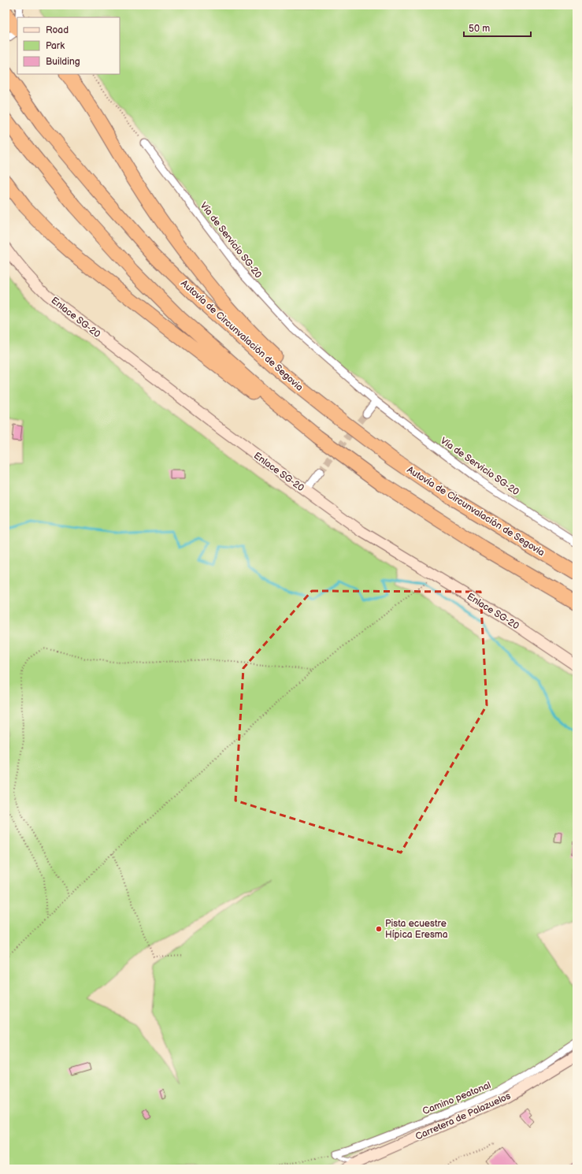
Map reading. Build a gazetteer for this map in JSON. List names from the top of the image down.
{
  "streets": {
    "highway": ["Autovía de Circunvalación de Segovia"],
    "street": [
      "Vía de Servicio SG-20",
      "Enlace SG-20",
      "Camino peatonal",
      "Carretera de Palazuelos"
    ]
  },
  "places": ["Pista ecuestre Hípica Eresma"],
  "legend": ["Road", "Park", "Building"],
  "scale_bar": "50 m"
}
